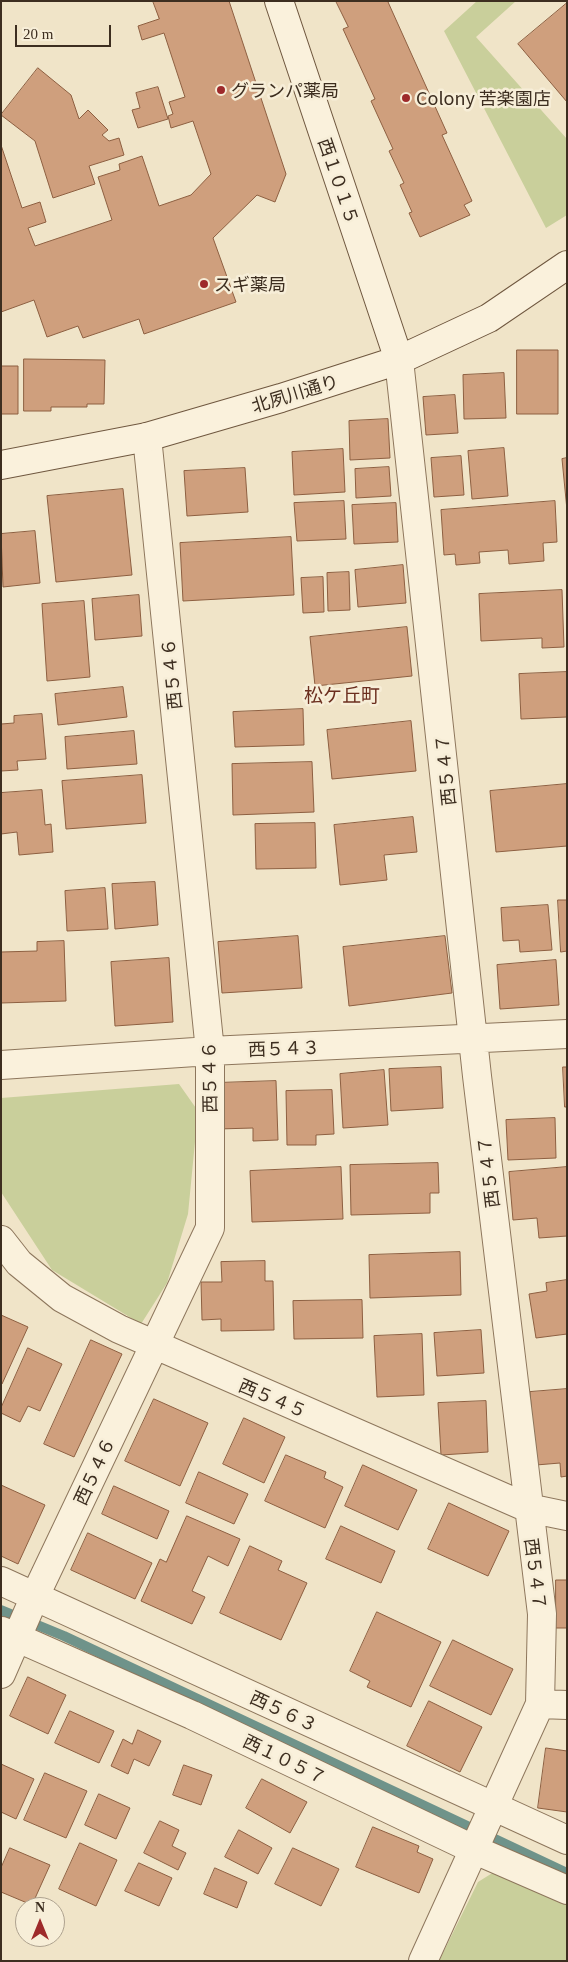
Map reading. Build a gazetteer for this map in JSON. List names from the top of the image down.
{
  "streets": {
    "street": [
      "西１０１５",
      "北夙川通り",
      "西５４６",
      "西５４７",
      "西５４３",
      "西５４５",
      "西５６３",
      "西１０５７"
    ]
  },
  "crossings": [
    ["西１０１５", "北夙川通り"],
    ["西１０１５", "西５４７"],
    ["北夙川通り", "西５４６"],
    ["北夙川通り", "西５４７"],
    ["西５４６", "西５４３"],
    ["西５４６", "西５４５"],
    ["西５４６", "西５６３"],
    ["西５４６", "西１０５７"],
    ["西５４７", "西５４３"],
    ["西５４７", "西５４５"],
    ["西５４７", "西５６３"],
    ["西５４７", "西１０５７"],
    ["西５６３", "西１０５７"]
  ],
  "districts": ["松ケ丘町"],
  "places": ["グランパ薬局", "Colony 苦楽園店", "スギ薬局"],
  "scale_bar": "20 m",
  "north": "top"
}
